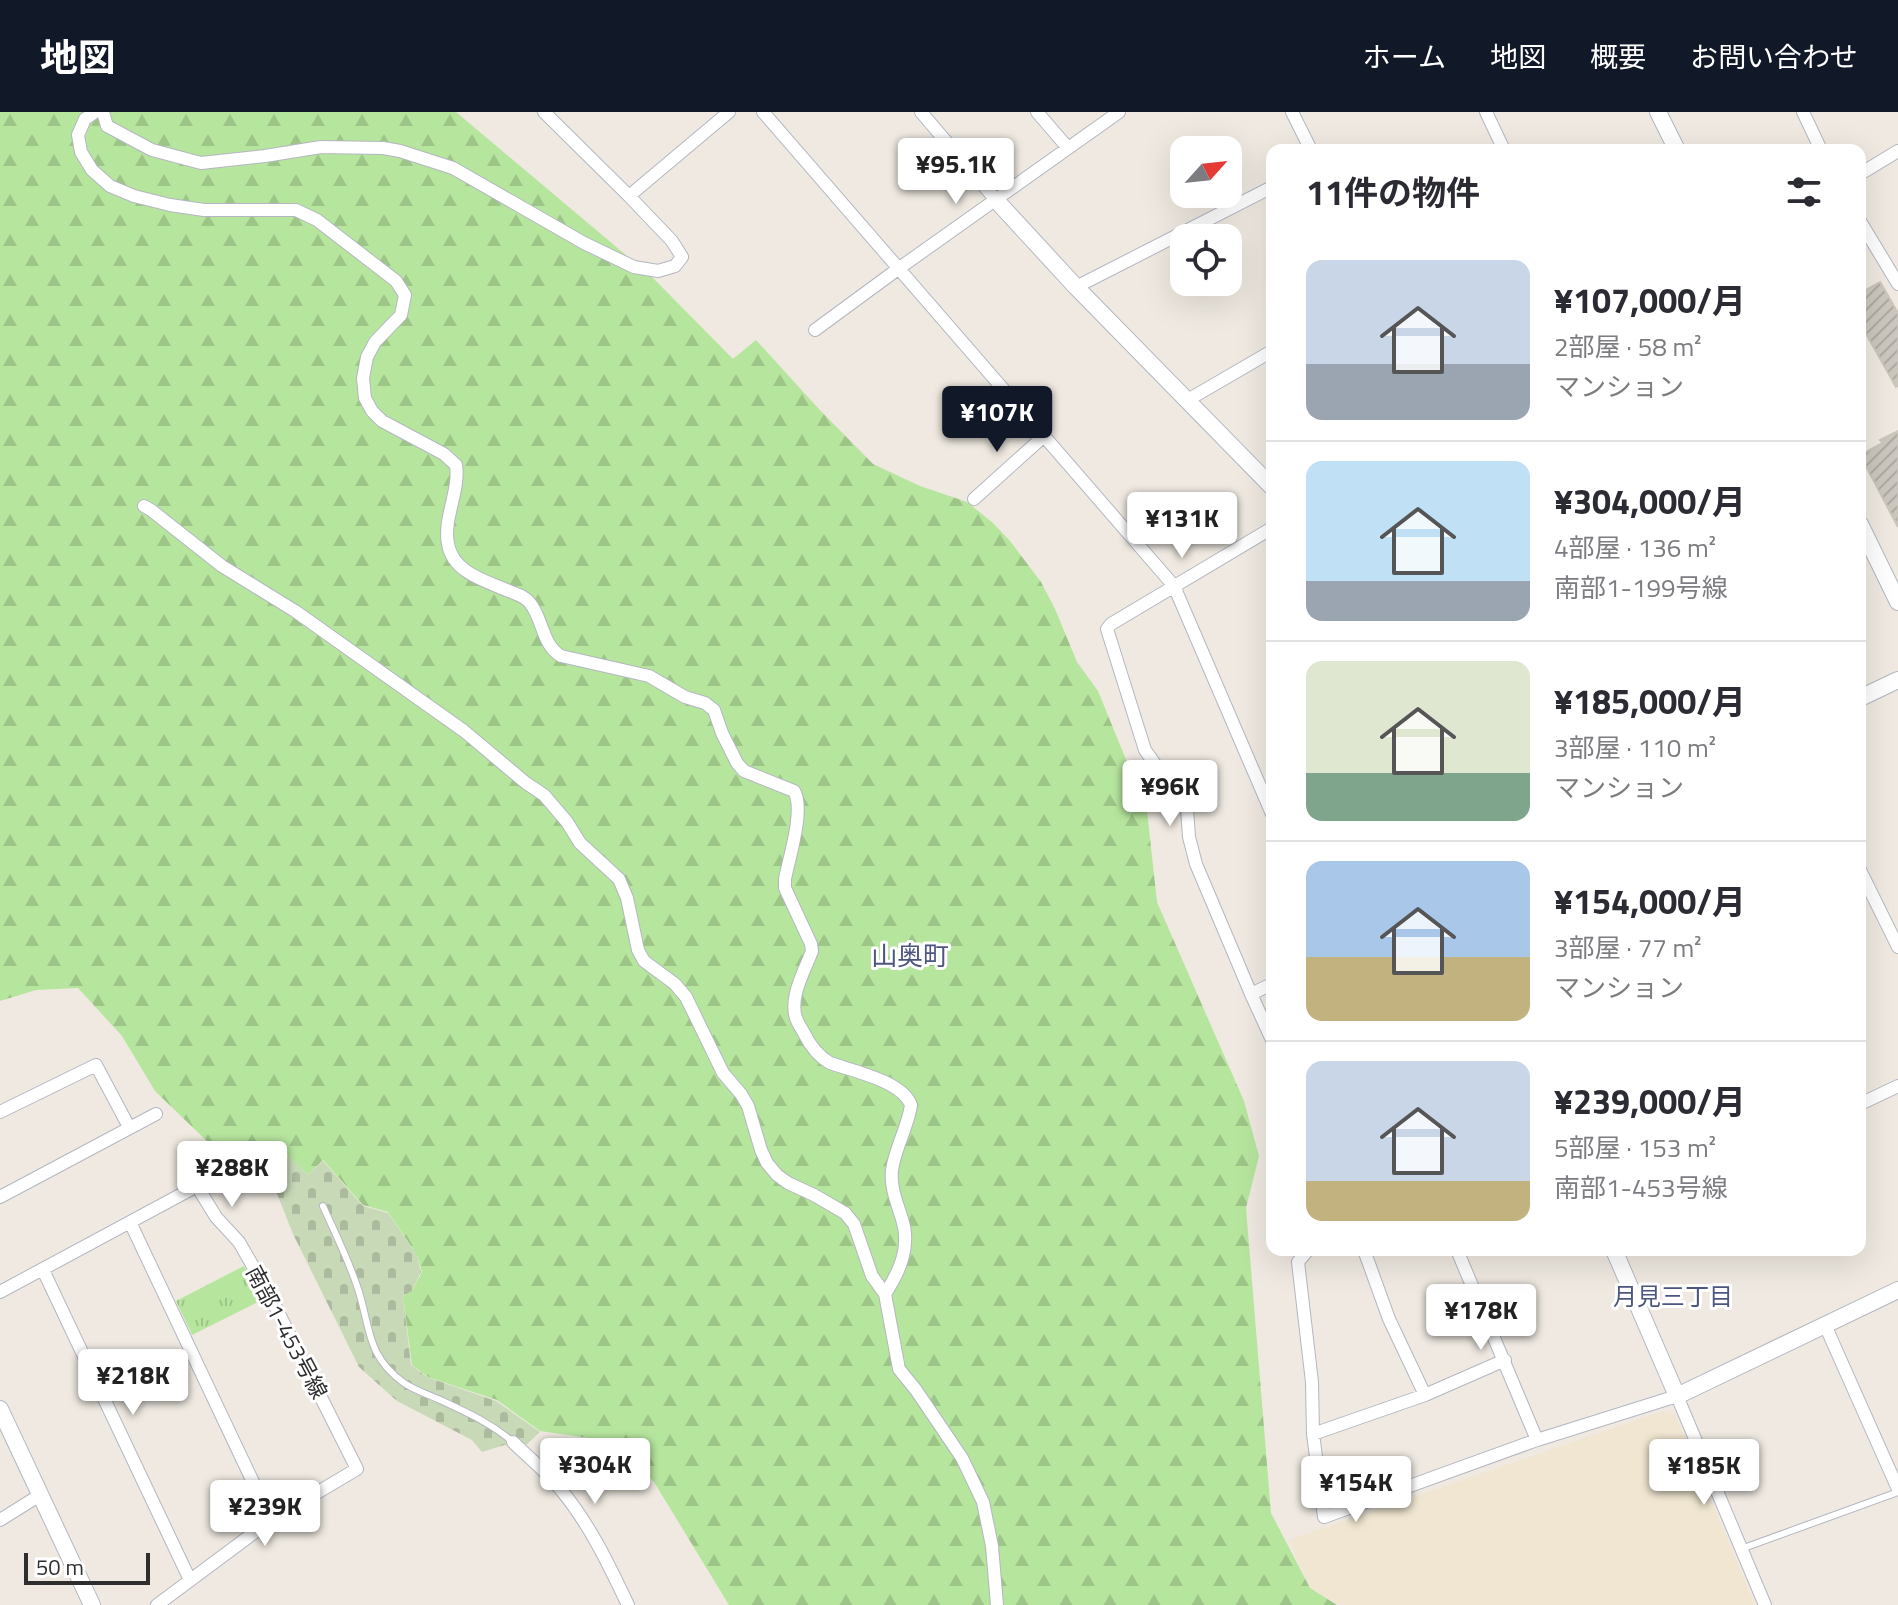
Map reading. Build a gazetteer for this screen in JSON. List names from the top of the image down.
{
  "streets": {
    "street": ["南部1-453号線"]
  },
  "districts": ["山奥町", "月見三丁目"],
  "scale_bar": "50 m",
  "north": "top right",
  "page": {
    "header": "地図",
    "nav": [
      "ホーム",
      "地図",
      "概要",
      "お問い合わせ"
    ],
    "price": [
      "¥95.1K",
      "¥107K",
      "¥131K",
      "¥96K",
      "¥288K",
      "¥178K",
      "¥218K",
      "¥304K",
      "¥185K",
      "¥154K",
      "¥239K"
    ],
    "heading": "11件の物件",
    "list": [
      {
        "name": "¥107,000/月",
        "note": "2部屋 · 58 m² · マンション"
      },
      {
        "name": "¥304,000/月",
        "note": "4部屋 · 136 m² · 南部1-199号線"
      },
      {
        "name": "¥185,000/月",
        "note": "3部屋 · 110 m² · マンション"
      },
      {
        "name": "¥154,000/月",
        "note": "3部屋 · 77 m² · マンション"
      },
      {
        "name": "¥239,000/月",
        "note": "5部屋 · 153 m² · 南部1-453号線"
      }
    ],
    "scale": "50 m"
  }
}
